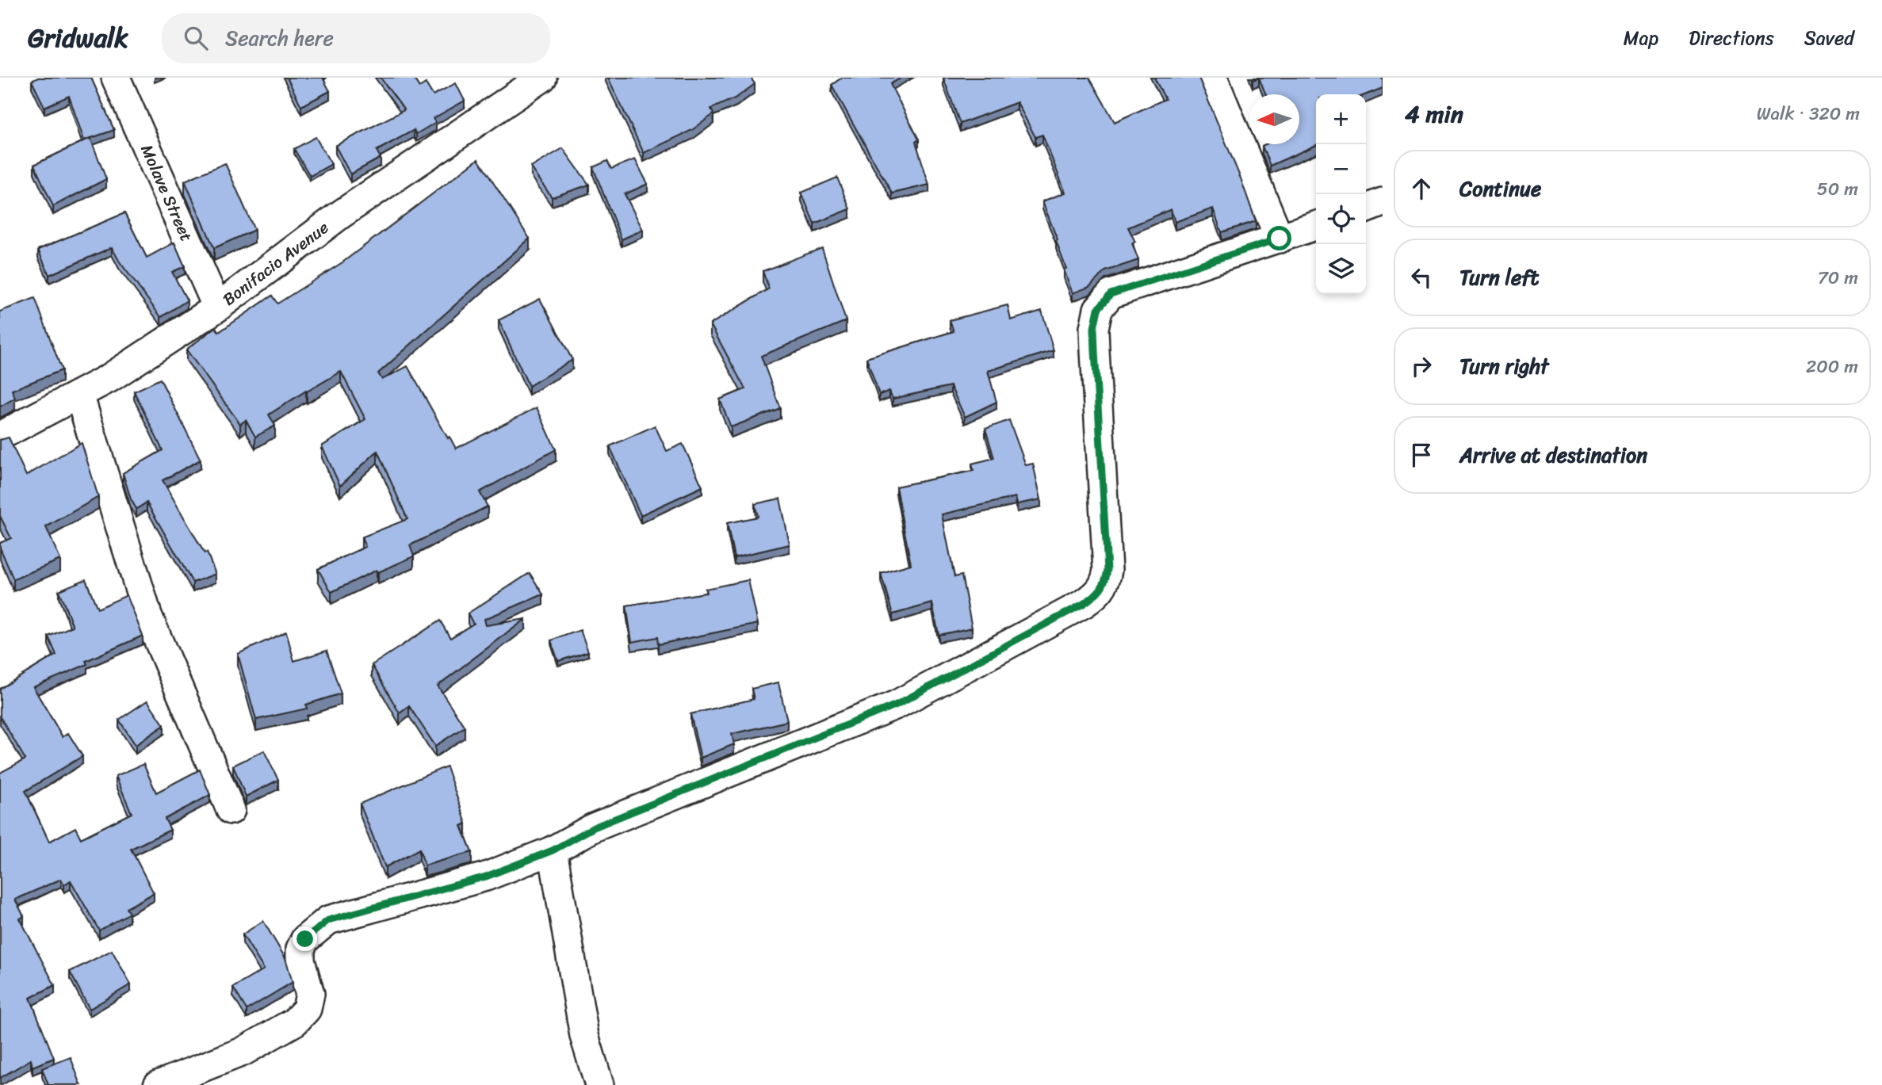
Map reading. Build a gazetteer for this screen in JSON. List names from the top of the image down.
{
  "streets": {
    "street": ["Molave Street", "Bonifacio Avenue"]
  },
  "crossings": [
    ["Molave Street", "Bonifacio Avenue"]
  ],
  "north": "left",
  "page": {
    "header": "Gridwalk",
    "search": "Search here",
    "nav": ["Map", "Directions", "Saved"],
    "heading": ["4 min", "Walk · 320 m"],
    "map_buttons": ["+", "−"],
    "list": [
      ["Continue", "50 m"],
      ["Turn left", "70 m"],
      ["Turn right", "200 m"],
      "Arrive at destination"
    ]
  }
}
